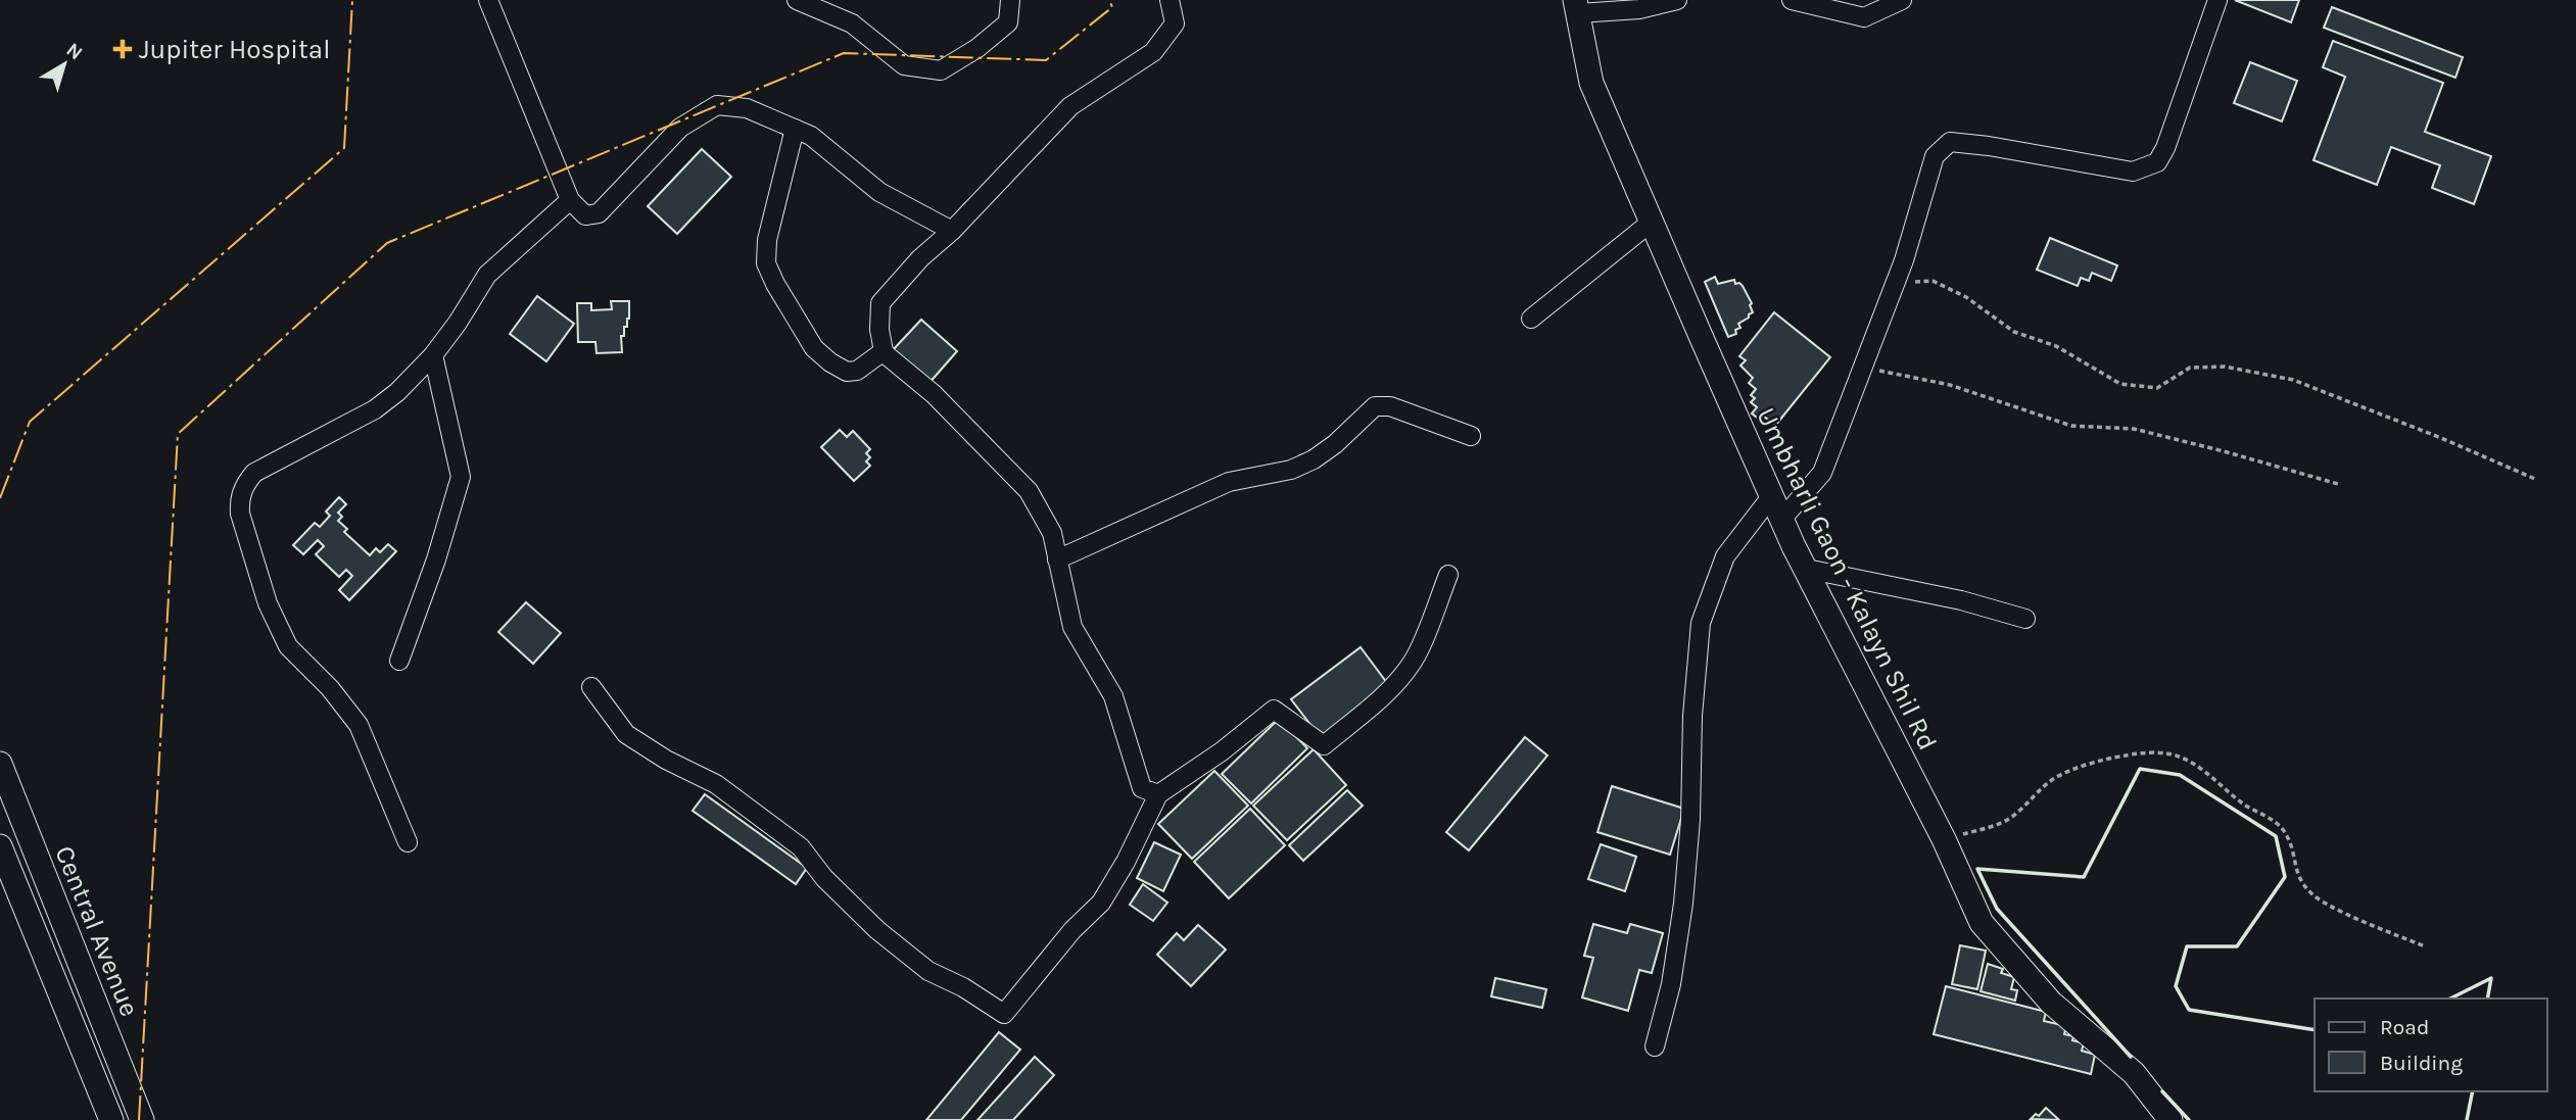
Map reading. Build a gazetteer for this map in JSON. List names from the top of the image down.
{
  "streets": {
    "street": ["Umbharli Gaon - Kalayn Shil Rd", "Central Avenue"]
  },
  "places": {
    "health": ["Jupiter Hospital"]
  },
  "legend": ["Road", "Building"],
  "north": "top right"
}
